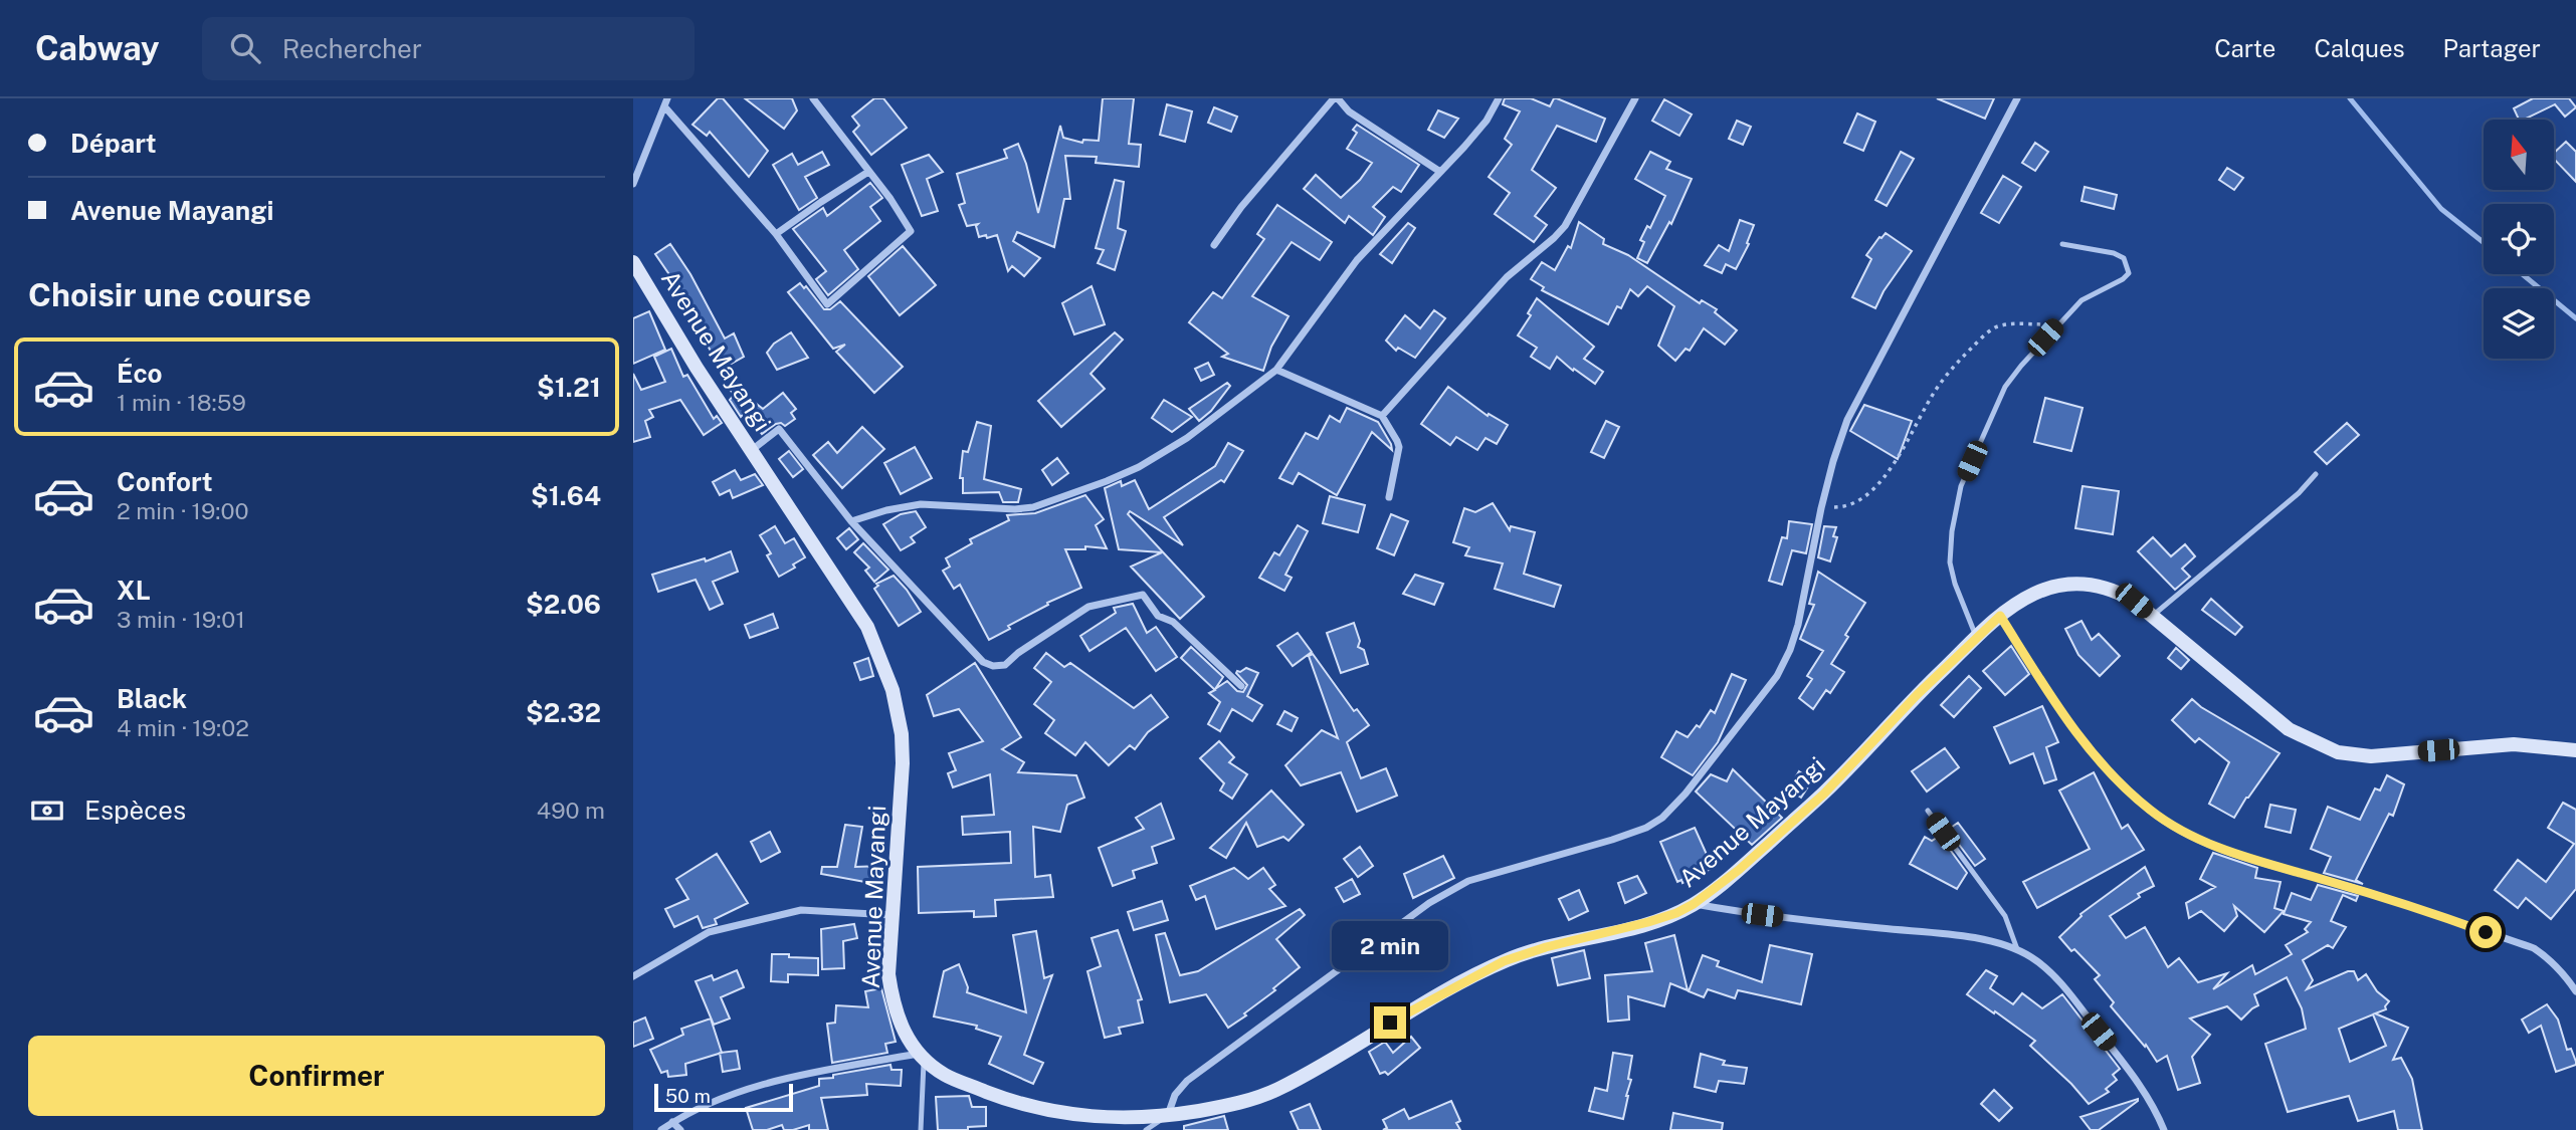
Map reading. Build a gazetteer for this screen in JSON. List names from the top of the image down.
{
  "streets": {
    "street": ["Avenue Mayangi"]
  },
  "scale_bar": "50 m",
  "north": "top",
  "page": {
    "header": "Cabway",
    "search": "Rechercher",
    "nav": ["Carte", "Calques", "Partager"],
    "banner": ["Départ", "Avenue Mayangi"],
    "heading": "Choisir une course",
    "list": [
      {
        "name": "Éco",
        "note": "1 min · 18:59",
        "value": "$1.21"
      },
      {
        "name": "Confort",
        "note": "2 min · 19:00",
        "value": "$1.64"
      },
      {
        "name": "XL",
        "note": "3 min · 19:01",
        "value": "$2.06"
      },
      {
        "name": "Black",
        "note": "4 min · 19:02",
        "value": "$2.32"
      }
    ],
    "pay": ["Espèces", "490 m"],
    "bubble": "2 min",
    "buttons": "Confirmer",
    "scale": "50 m"
  }
}
